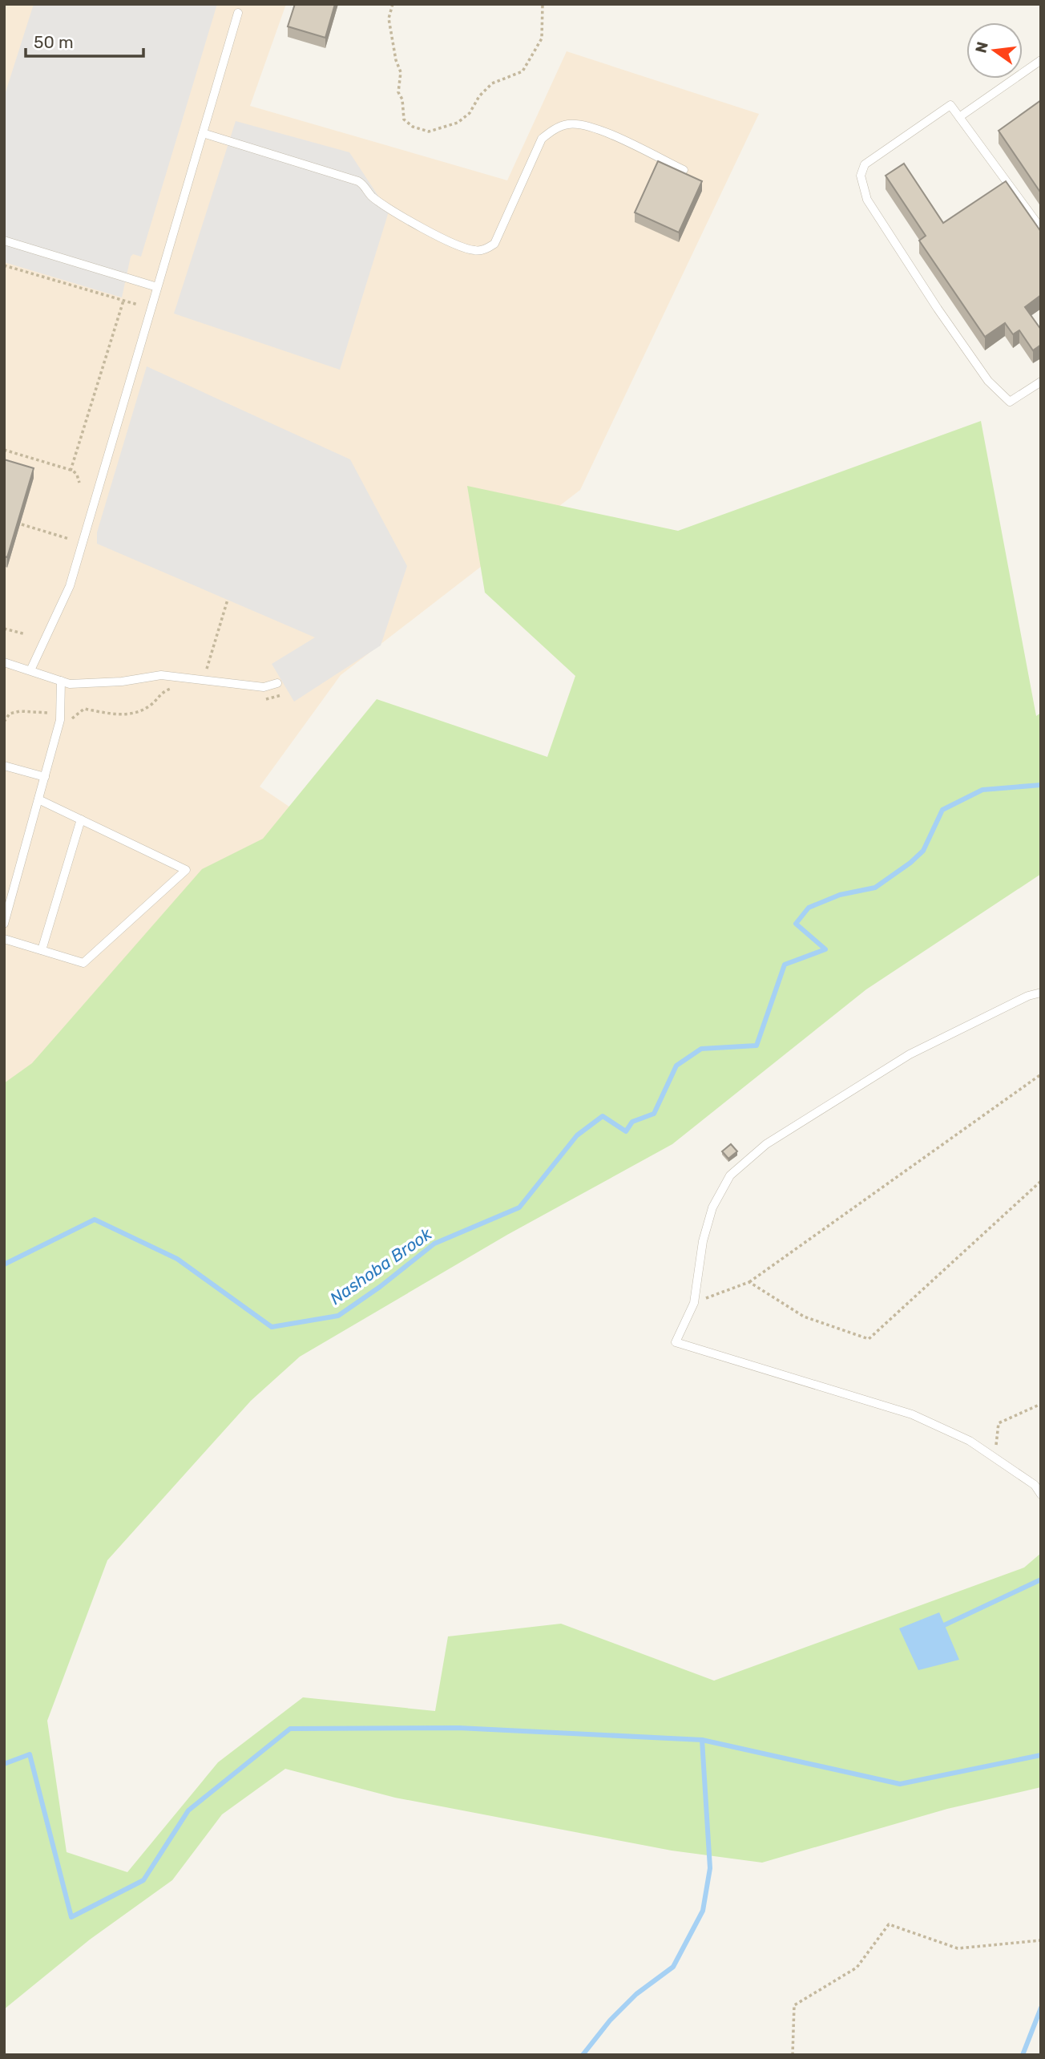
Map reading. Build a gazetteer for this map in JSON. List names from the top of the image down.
{
  "water": ["Nashoba Brook"],
  "scale_bar": "50 m",
  "north": "left"
}
